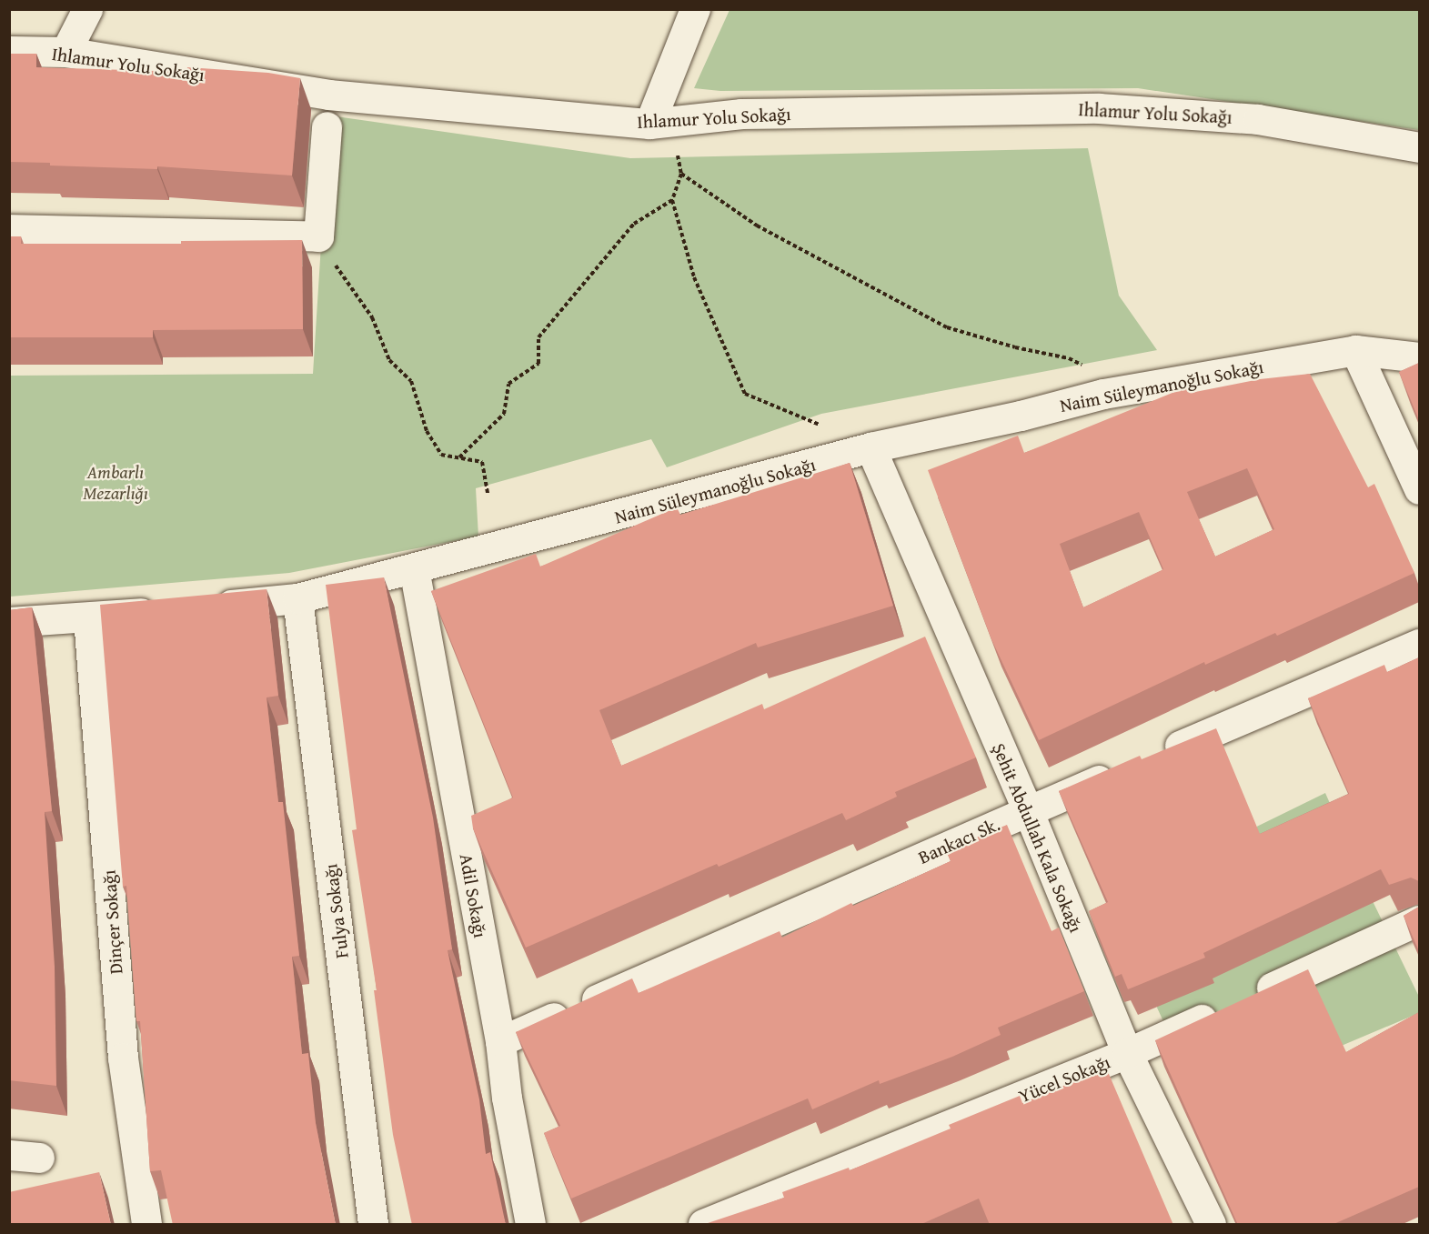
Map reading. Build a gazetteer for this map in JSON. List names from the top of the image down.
{
  "streets": {
    "street": [
      "Ihlamur Yolu Sokağı",
      "Naim Süleymanoğlu Sokağı",
      "Şehit Abdullah Kala Sokağı",
      "Bankacı Sk.",
      "Adil Sokağı",
      "Fulya Sokağı",
      "Dinçer Sokağı",
      "Yücel Sokağı"
    ]
  },
  "crossings": [
    ["Naim Süleymanoğlu Sokağı", "Şehit Abdullah Kala Sokağı"],
    ["Naim Süleymanoğlu Sokağı", "Adil Sokağı"],
    ["Naim Süleymanoğlu Sokağı", "Fulya Sokağı"],
    ["Şehit Abdullah Kala Sokağı", "Bankacı Sk."],
    ["Şehit Abdullah Kala Sokağı", "Yücel Sokağı"],
    ["Bankacı Sk.", "Adil Sokağı"]
  ],
  "parks": ["Ambarlı Mezarlığı"]
}
